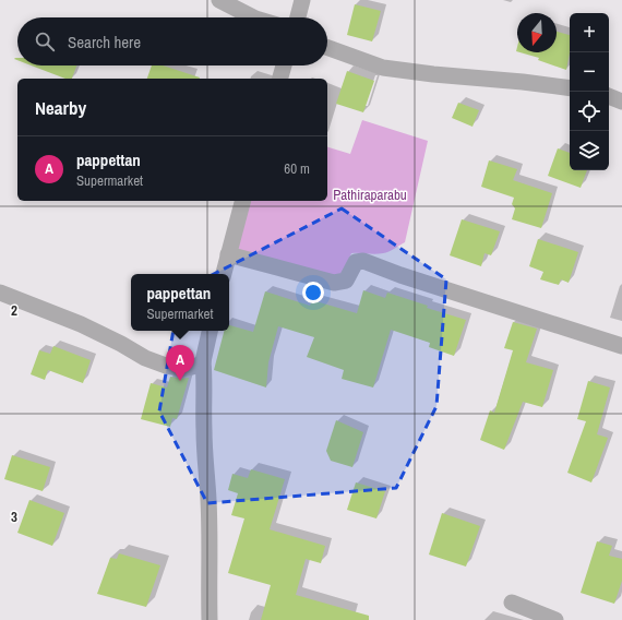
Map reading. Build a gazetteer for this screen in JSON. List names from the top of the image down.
{
  "parks": ["Pathiraparabu"],
  "north": "bottom",
  "page": {
    "map_buttons": ["+", "−"],
    "search": "Search here",
    "heading": "Nearby",
    "list": [
      {
        "mark": "A",
        "name": "pappettan",
        "note": "Supermarket",
        "value": "60 m"
      }
    ],
    "popup": ["pappettan", "Supermarket"],
    "pins": "A"
  },
  "grid": {
    "rows": ["2", "3"]
  }
}
